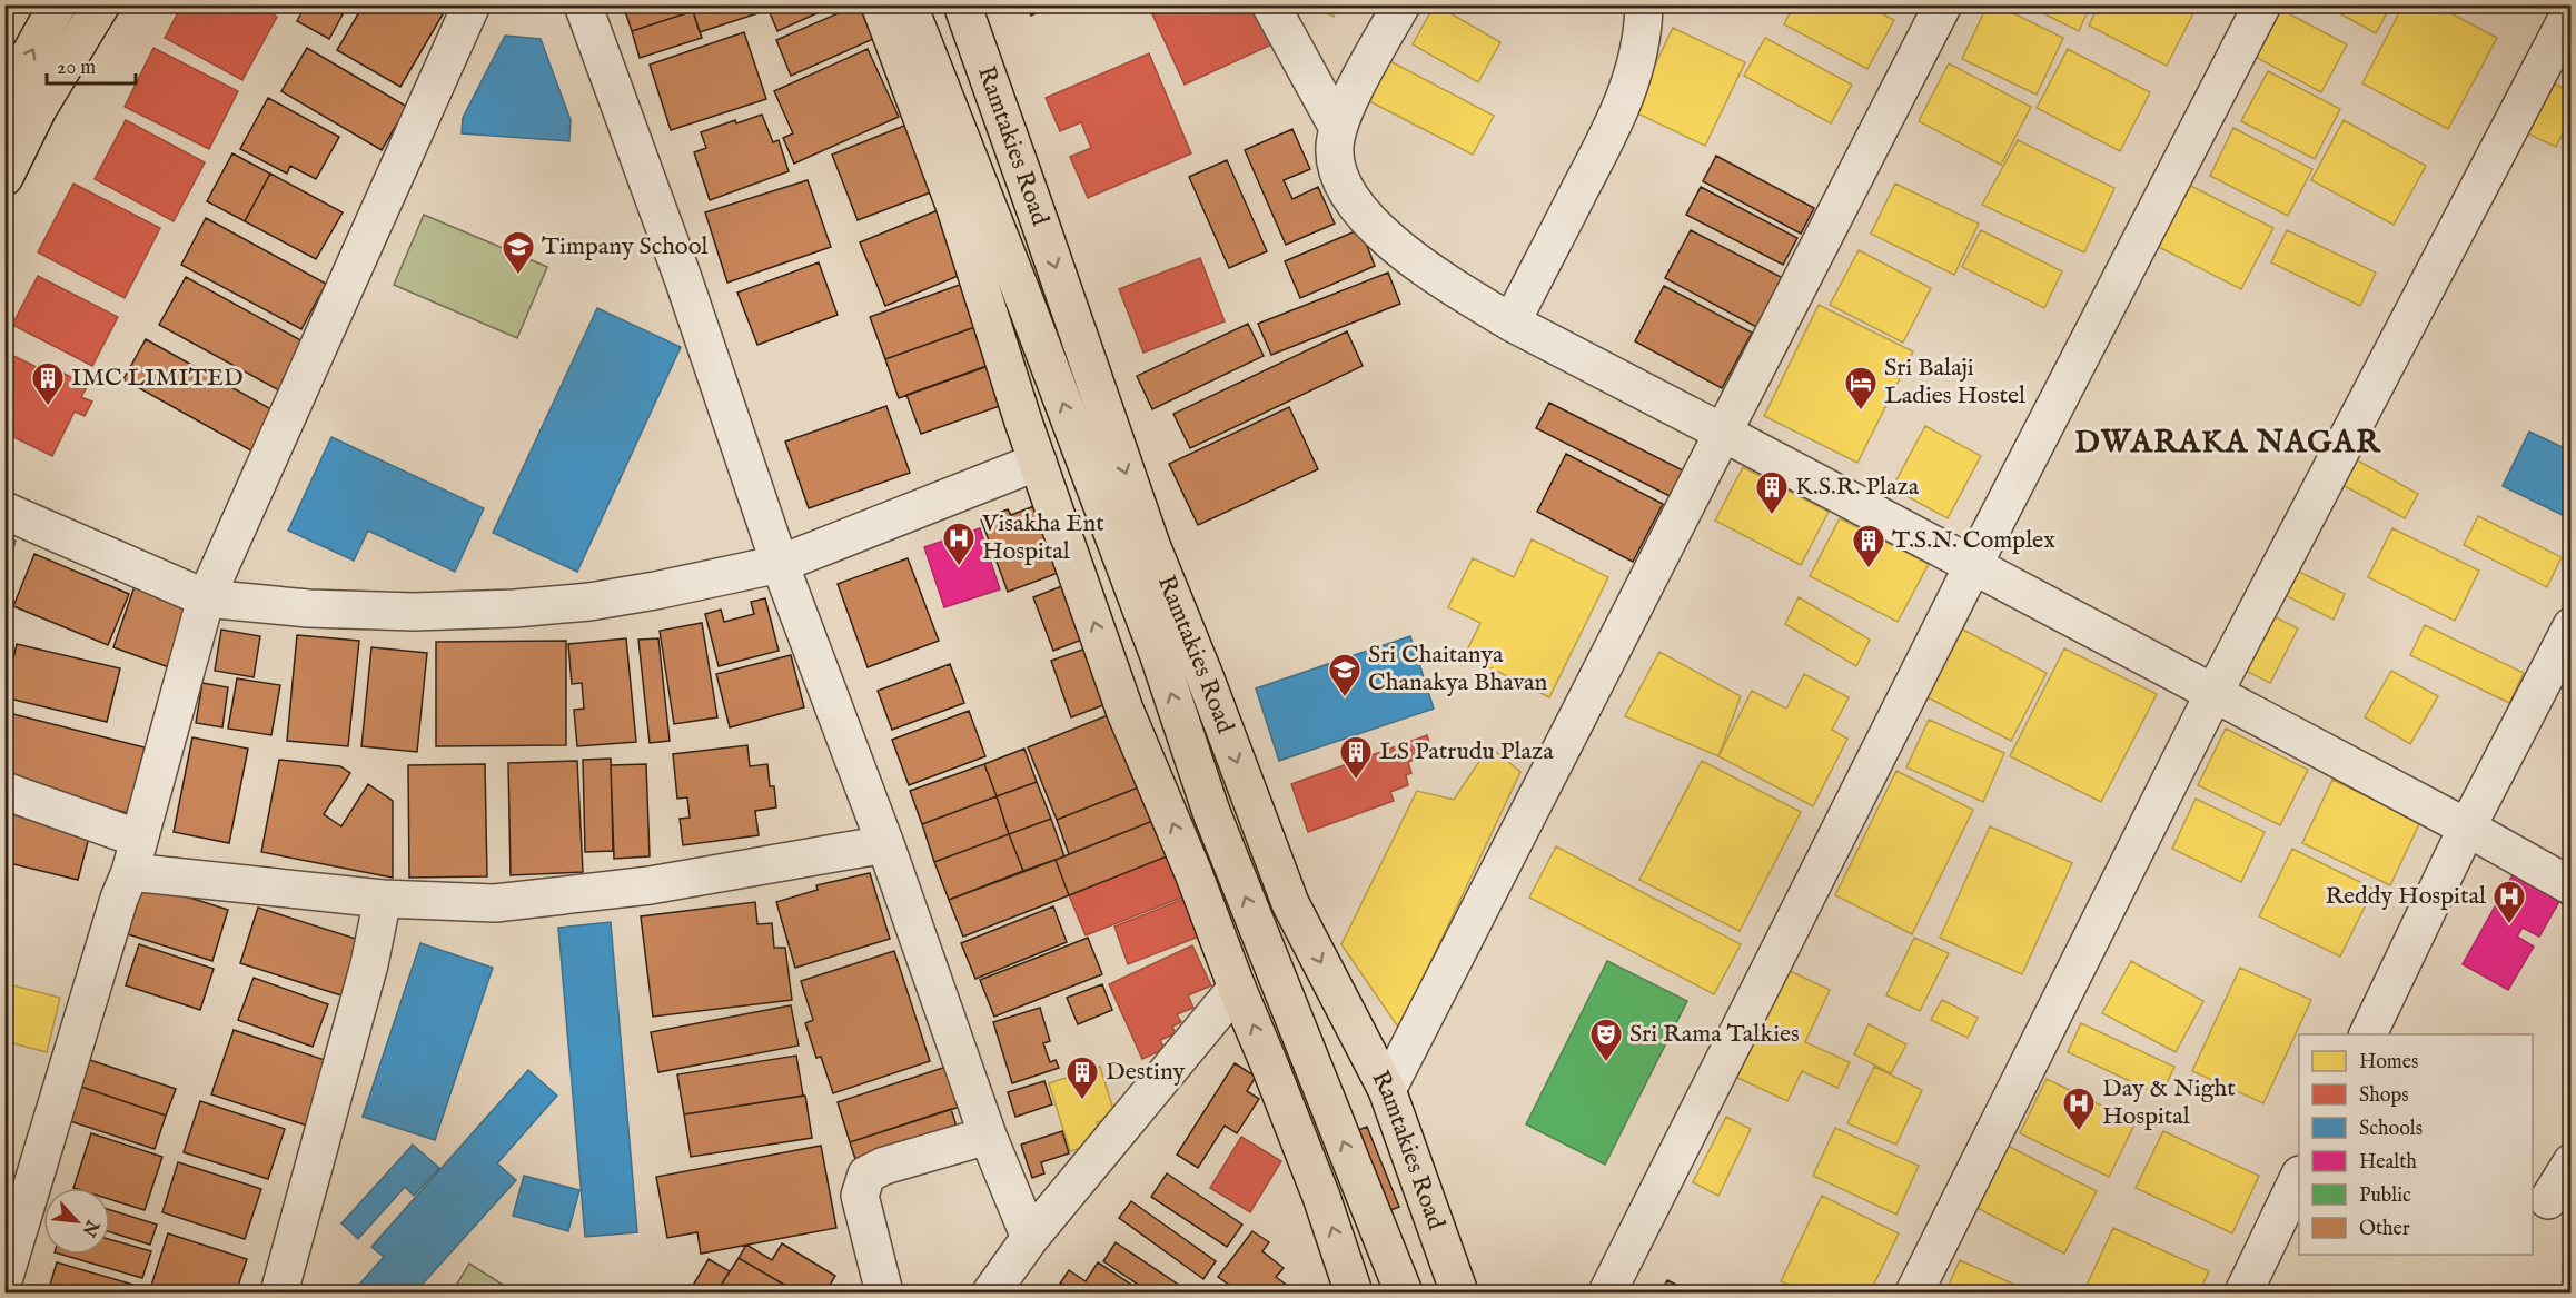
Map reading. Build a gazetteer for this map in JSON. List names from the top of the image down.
{
  "streets": {
    "main road": ["Ramtakies Road"]
  },
  "districts": ["DWARAKA NAGAR"],
  "places": {
    "school or university": ["Timpany School", "Sri Chaitanya Chanakya Bhavan"],
    "building": [
      "IMC LIMITED",
      "K.S.R. Plaza",
      "T.S.N. Complex",
      "LS Patrudu Plaza",
      "Destiny"
    ],
    "hotel": ["Sri Balaji Ladies Hostel"],
    "hospital": ["Visakha Ent Hospital", "Reddy Hospital", "Day & Night Hospital"],
    "theatre": ["Sri Rama Talkies"]
  },
  "legend": [
    "Homes",
    "Shops",
    "Schools",
    "Health",
    "Public",
    "Other"
  ],
  "scale_bar": "20 m",
  "north": "bottom right"
}
